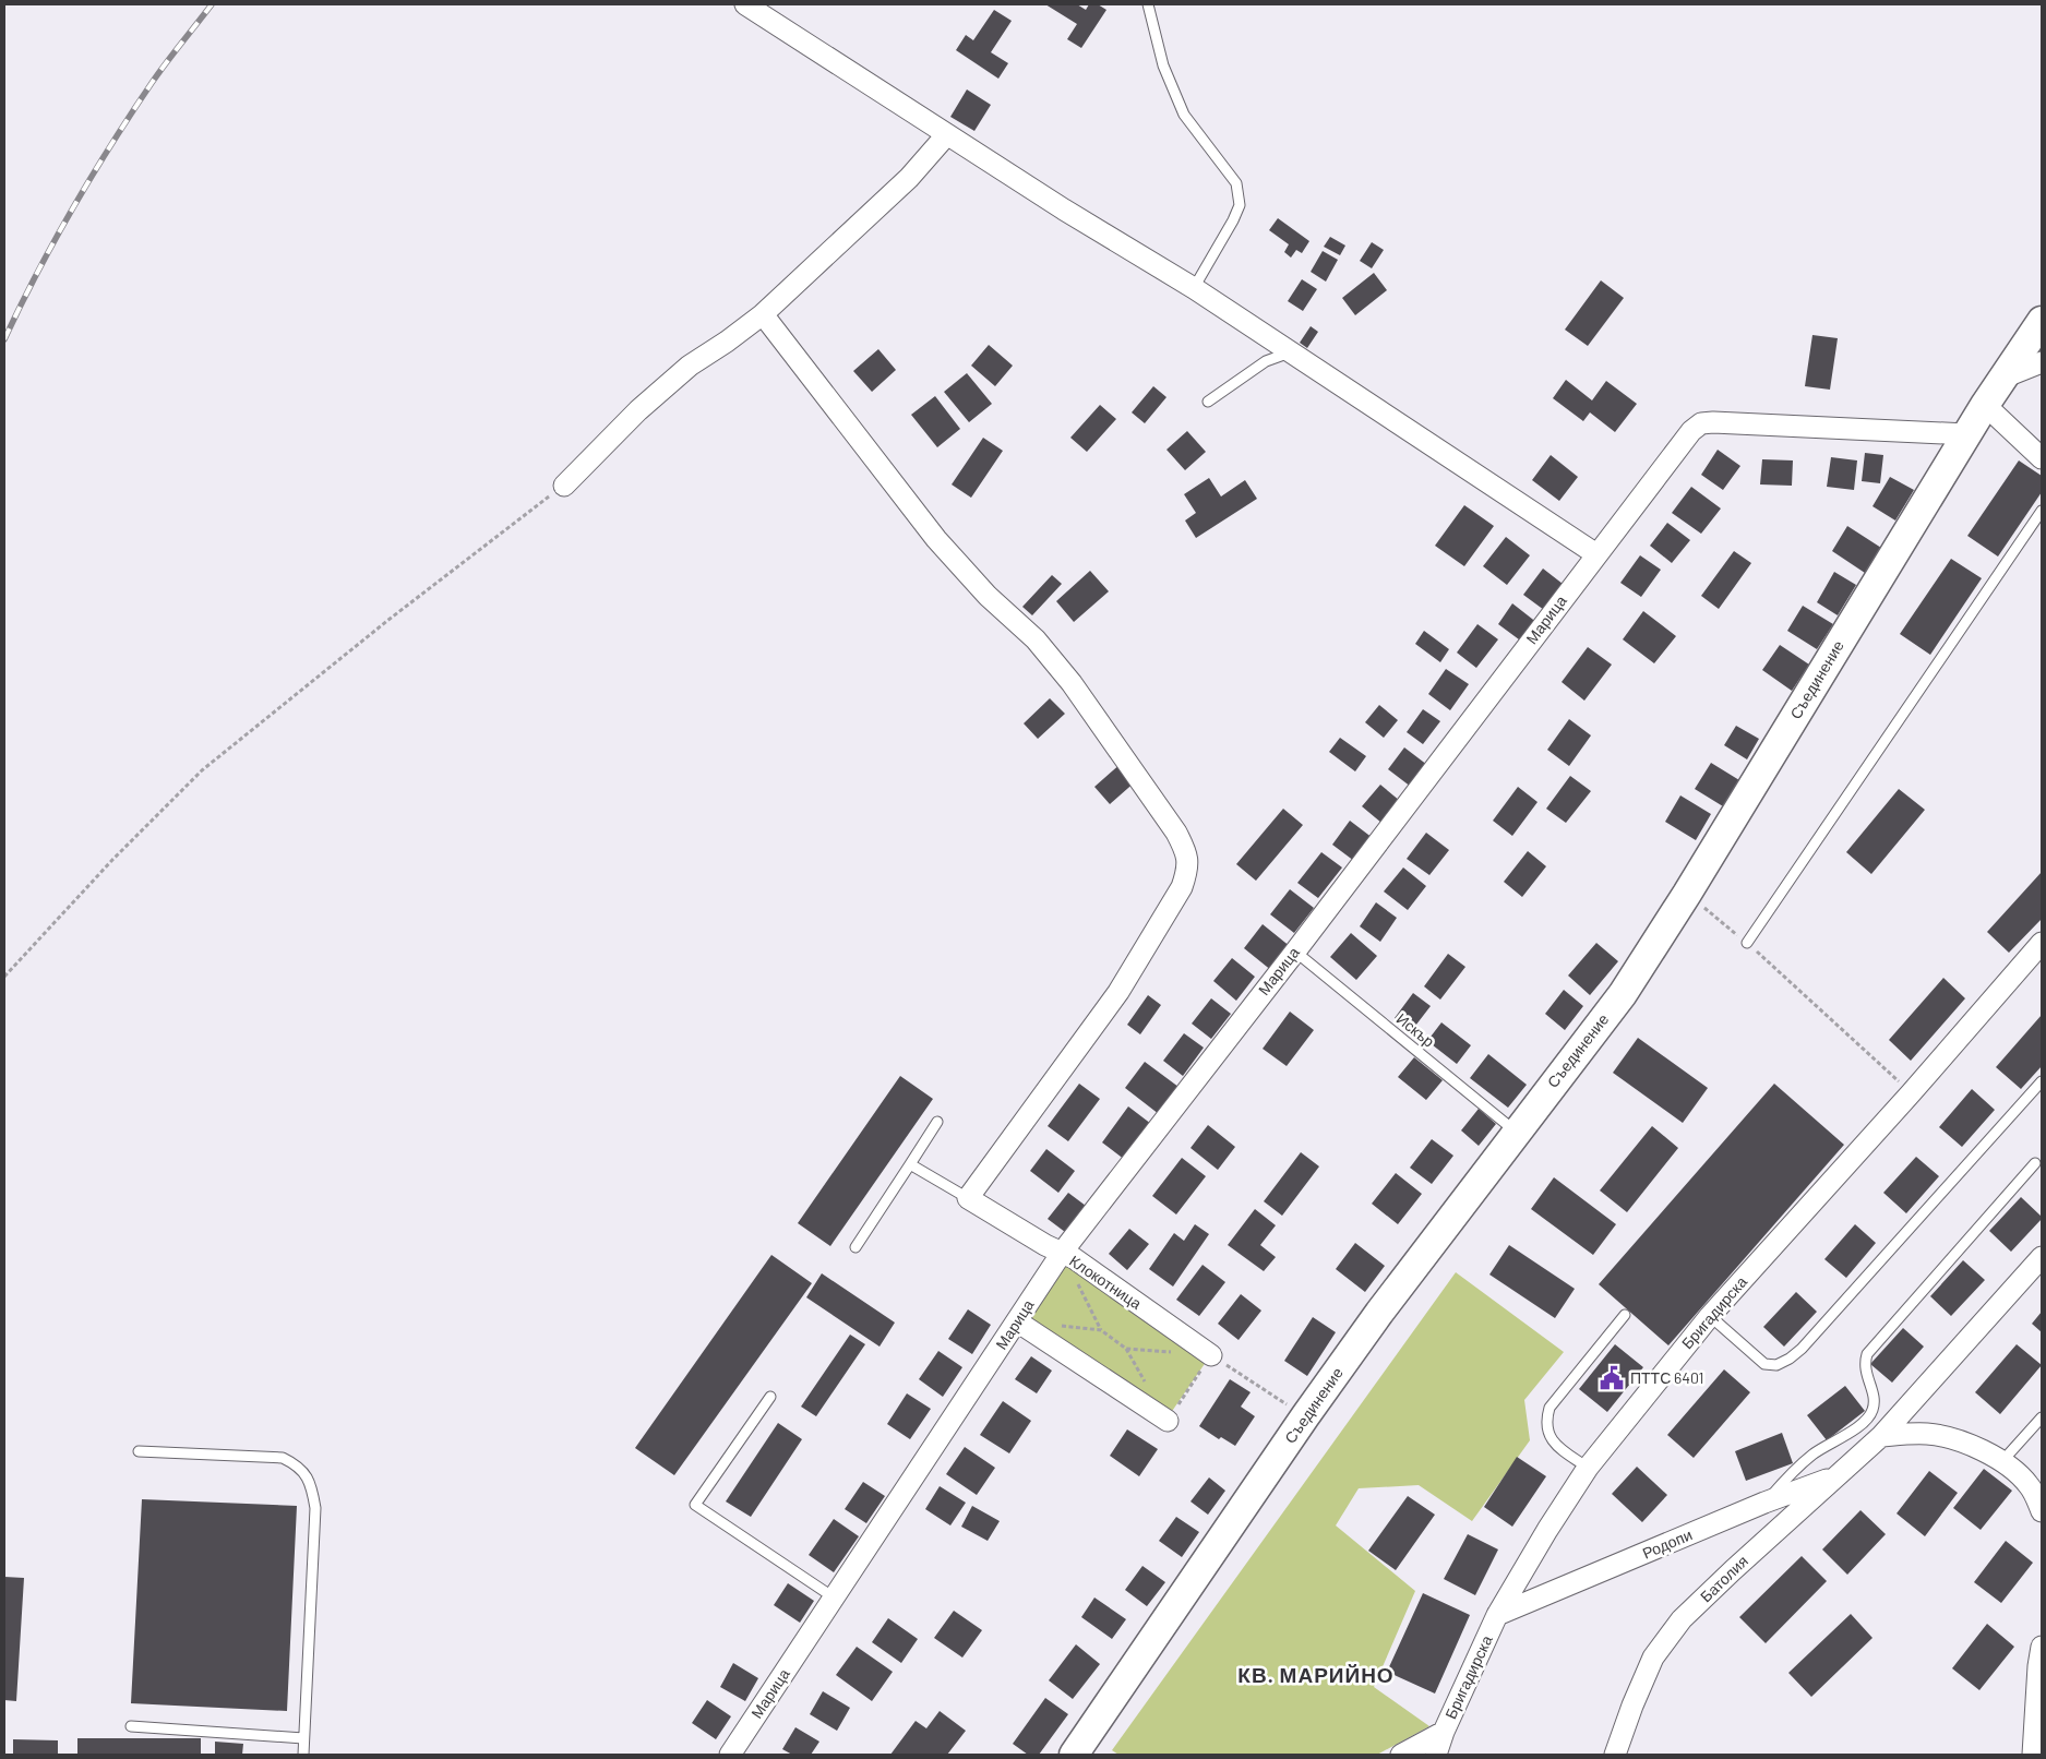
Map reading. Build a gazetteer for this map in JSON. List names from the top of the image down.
{
  "streets": {
    "street": [
      "Марица",
      "Съединение",
      "Клокотница",
      "Бригадирска",
      "Родопи",
      "Батолия"
    ],
    "lane": ["Искър"]
  },
  "crossings": [
    ["Марица", "Съединение"],
    ["Марица", "Искър"],
    ["Марица", "Клокотница"],
    ["Съединение", "Искър"],
    ["Бригадирска", "Родопи"],
    ["Родопи", "Батолия"]
  ],
  "districts": ["КВ. МАРИЙНО"],
  "places": {
    "public building": ["ПТТС 6401"]
  }
}
